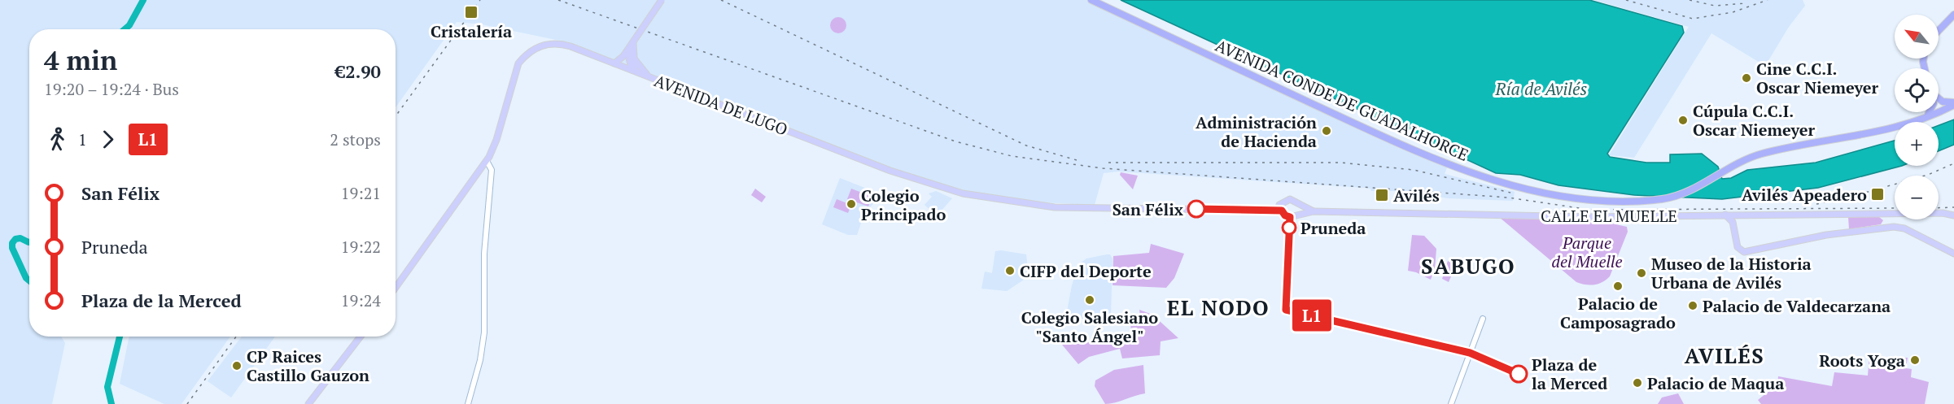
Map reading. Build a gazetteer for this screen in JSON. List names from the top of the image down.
{
  "streets": {
    "highway": ["AVENIDA CONDE DE GUADALHORCE"],
    "main road": ["AVENIDA DE LUGO", "CALLE EL MUELLE"]
  },
  "districts": ["SABUGO", "EL NODO", "AVILÉS"],
  "water": ["Ría de Avilés"],
  "parks": ["Parque del Muelle"],
  "places": {
    "transit": ["Cristalería", "Avilés Apeadero", "Avilés"],
    "other": [
      "Cine C.C.I. Oscar Niemeyer",
      "Cúpula C.C.I. Oscar Niemeyer",
      "Administración de Hacienda",
      "Colegio Principado",
      "San Félix",
      "Pruneda",
      "CIFP del Deporte",
      "Museo de la Historia Urbana de Avilés",
      "Palacio de Camposagrado",
      "Colegio Salesiano \"Santo Ángel\"",
      "Palacio de Valdecarzana",
      "Roots Yoga",
      "CP Raices Castillo Gauzon",
      "Plaza de la Merced",
      "Palacio de Maqua"
    ]
  },
  "lines": ["bus line L1"],
  "north": "top left",
  "page": {
    "on_map": "L1",
    "map_buttons": ["+", "−"],
    "heading": ["4 min", "19:20 – 19:24 · Bus", "€2.90"],
    "legs": ["1", "L1", "2 stops"],
    "list": [
      {
        "name": "San Félix",
        "value": "19:21"
      },
      {
        "name": "Pruneda",
        "value": "19:22"
      },
      {
        "name": "Plaza de la Merced",
        "value": "19:24"
      }
    ]
  }
}
